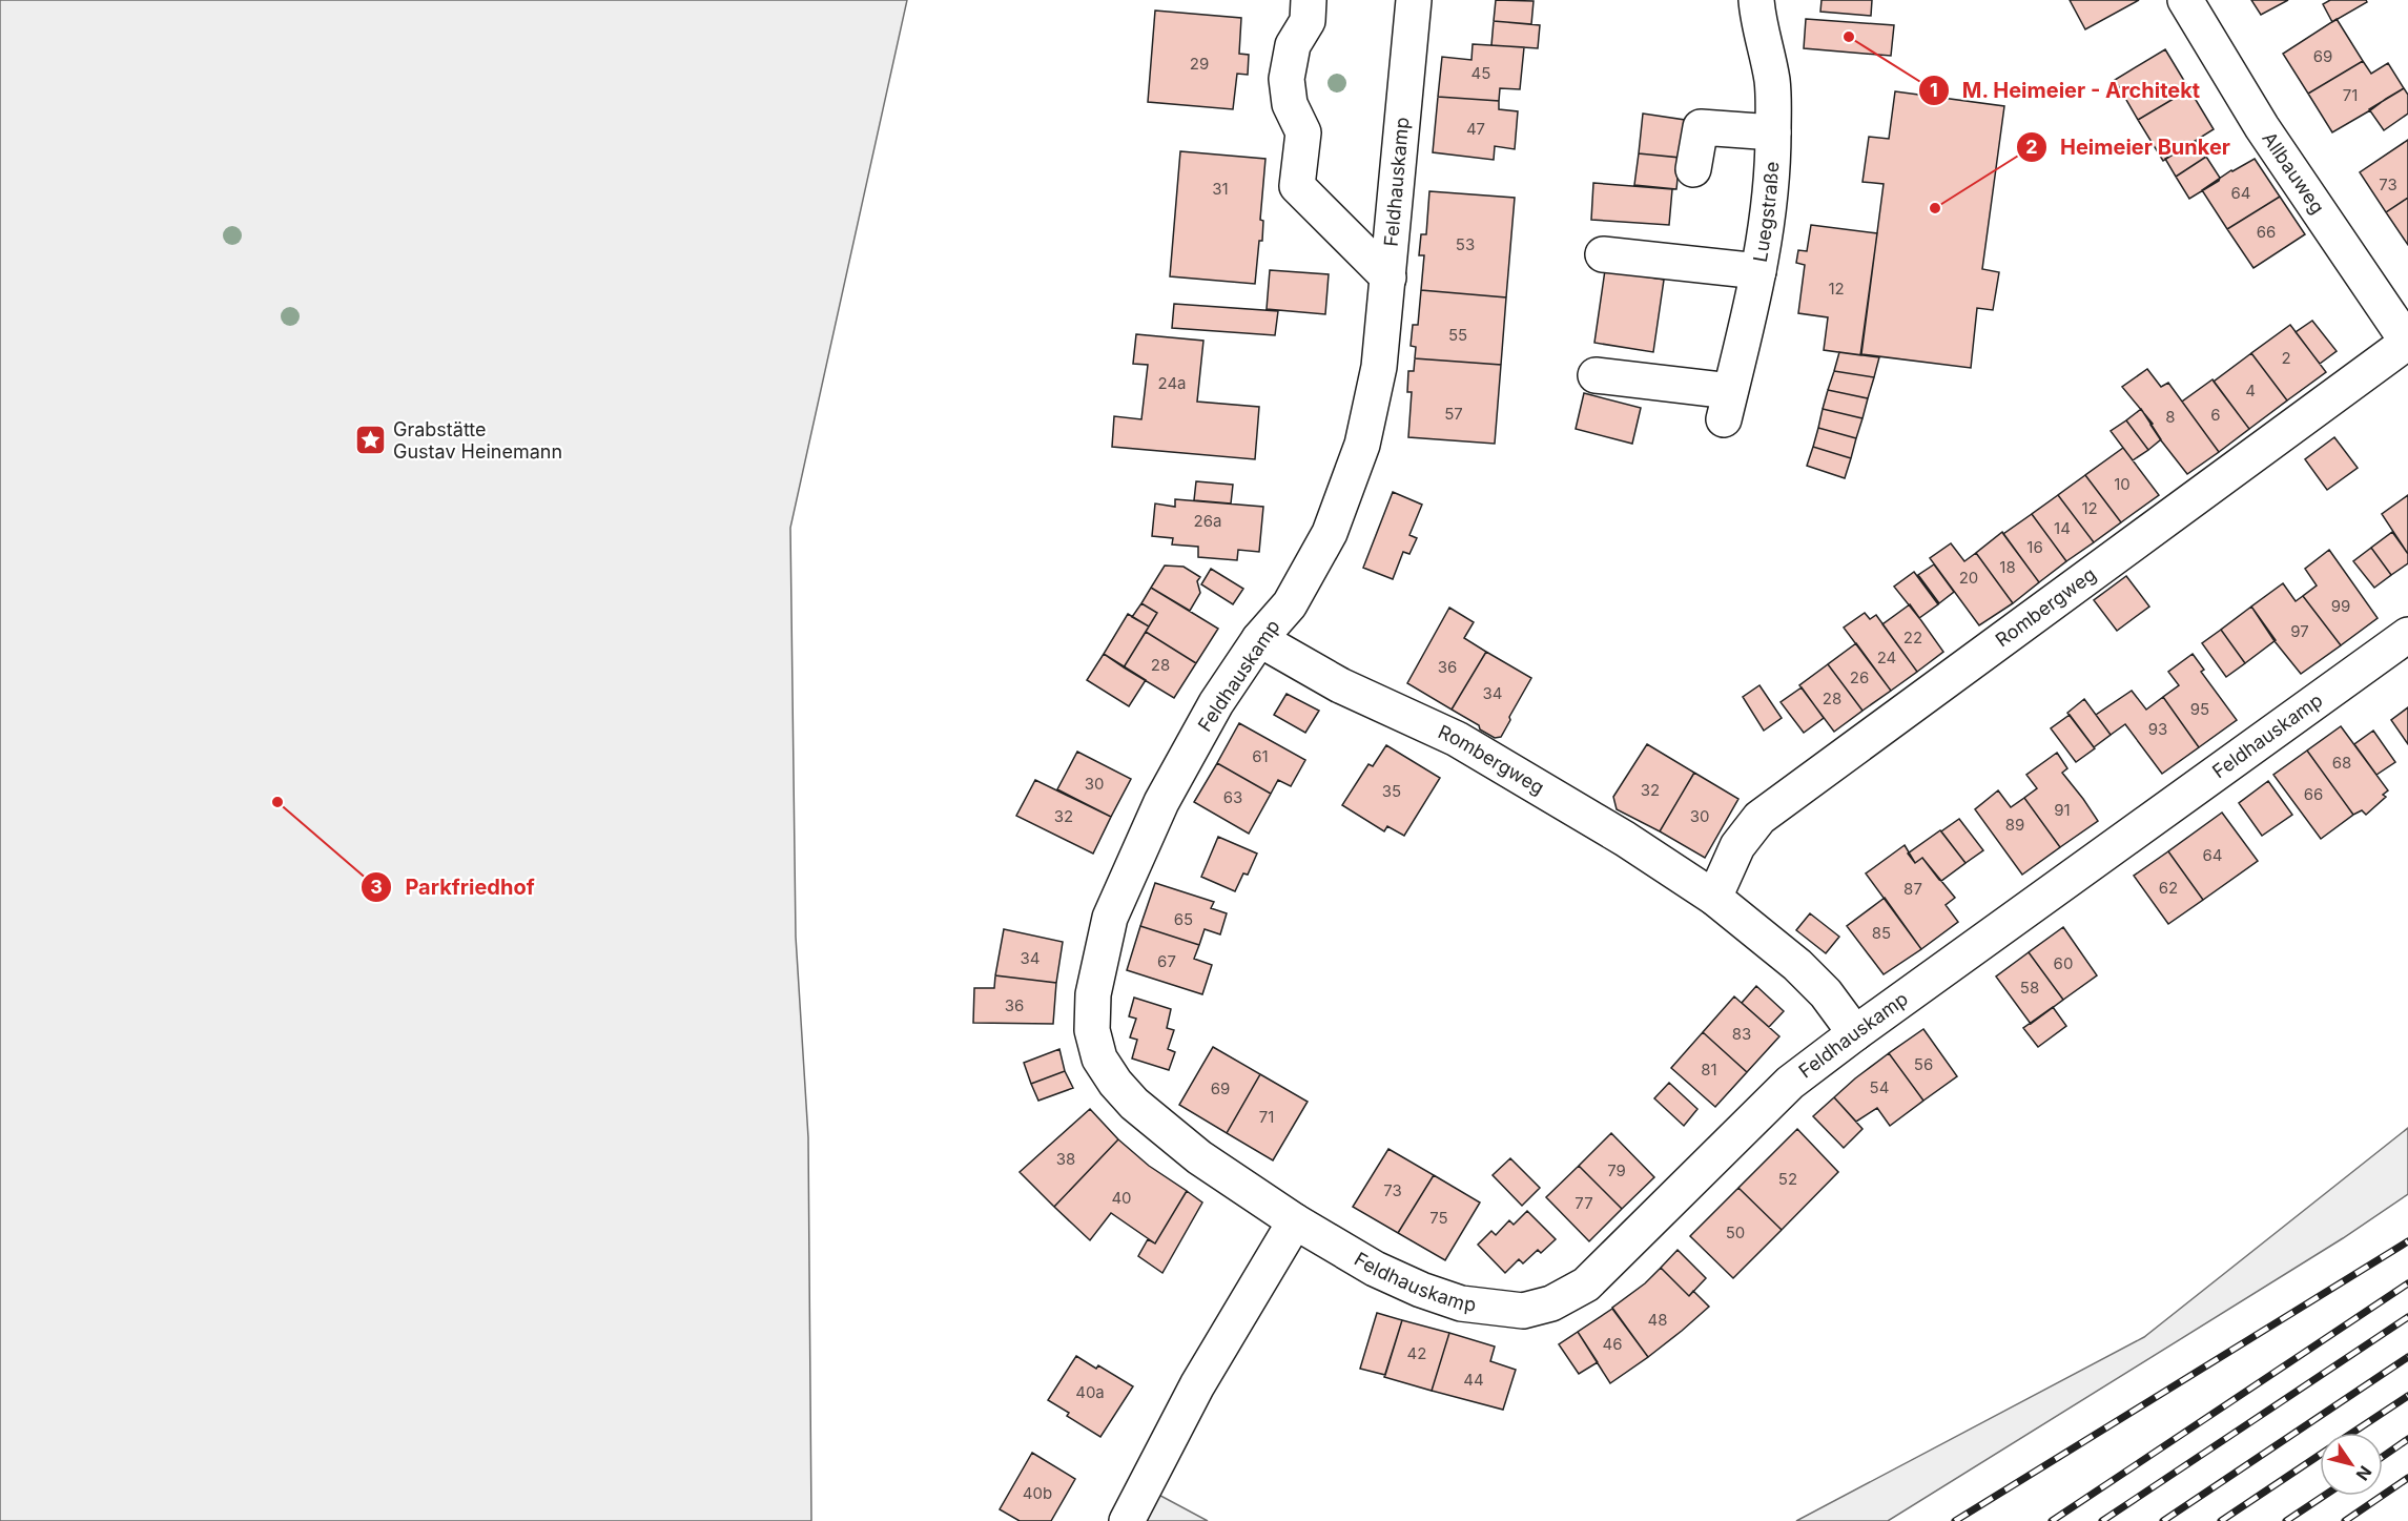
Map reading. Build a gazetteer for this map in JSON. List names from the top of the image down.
{
  "streets": {
    "street": [
      "Allbauweg",
      "Feldhauskamp",
      "Luegstraße",
      "Rombergweg"
    ]
  },
  "crossings": [
    ["Allbauweg", "Rombergweg"],
    ["Feldhauskamp", "Rombergweg"]
  ],
  "places": {
    "other": ["M. Heimeier - Architekt", "Heimeier Bunker", "Parkfriedhof"],
    "place": ["Grabstätte Gustav Heinemann"]
  },
  "house_numbers": [
    "69",
    "29",
    "45",
    "71",
    "47",
    "73",
    "31",
    "64",
    "66",
    "53",
    "12",
    "55",
    "2",
    "24a",
    "4",
    "57",
    "6",
    "8",
    "10",
    "12",
    "26a",
    "14",
    "16",
    "18",
    "20",
    "99",
    "97",
    "22",
    "24",
    "28",
    "36",
    "26",
    "34",
    "28",
    "95",
    "93",
    "61",
    "68",
    "30",
    "32",
    "35",
    "66",
    "63",
    "91",
    "32",
    "30",
    "89",
    "64",
    "62",
    "87",
    "65",
    "85",
    "34",
    "67",
    "60",
    "58",
    "36",
    "83",
    "56",
    "81",
    "54",
    "69",
    "71",
    "38",
    "79",
    "52",
    "73",
    "40",
    "77",
    "75",
    "50",
    "48",
    "46",
    "42",
    "44",
    "40a",
    "40b"
  ],
  "north": "bottom right"
}
